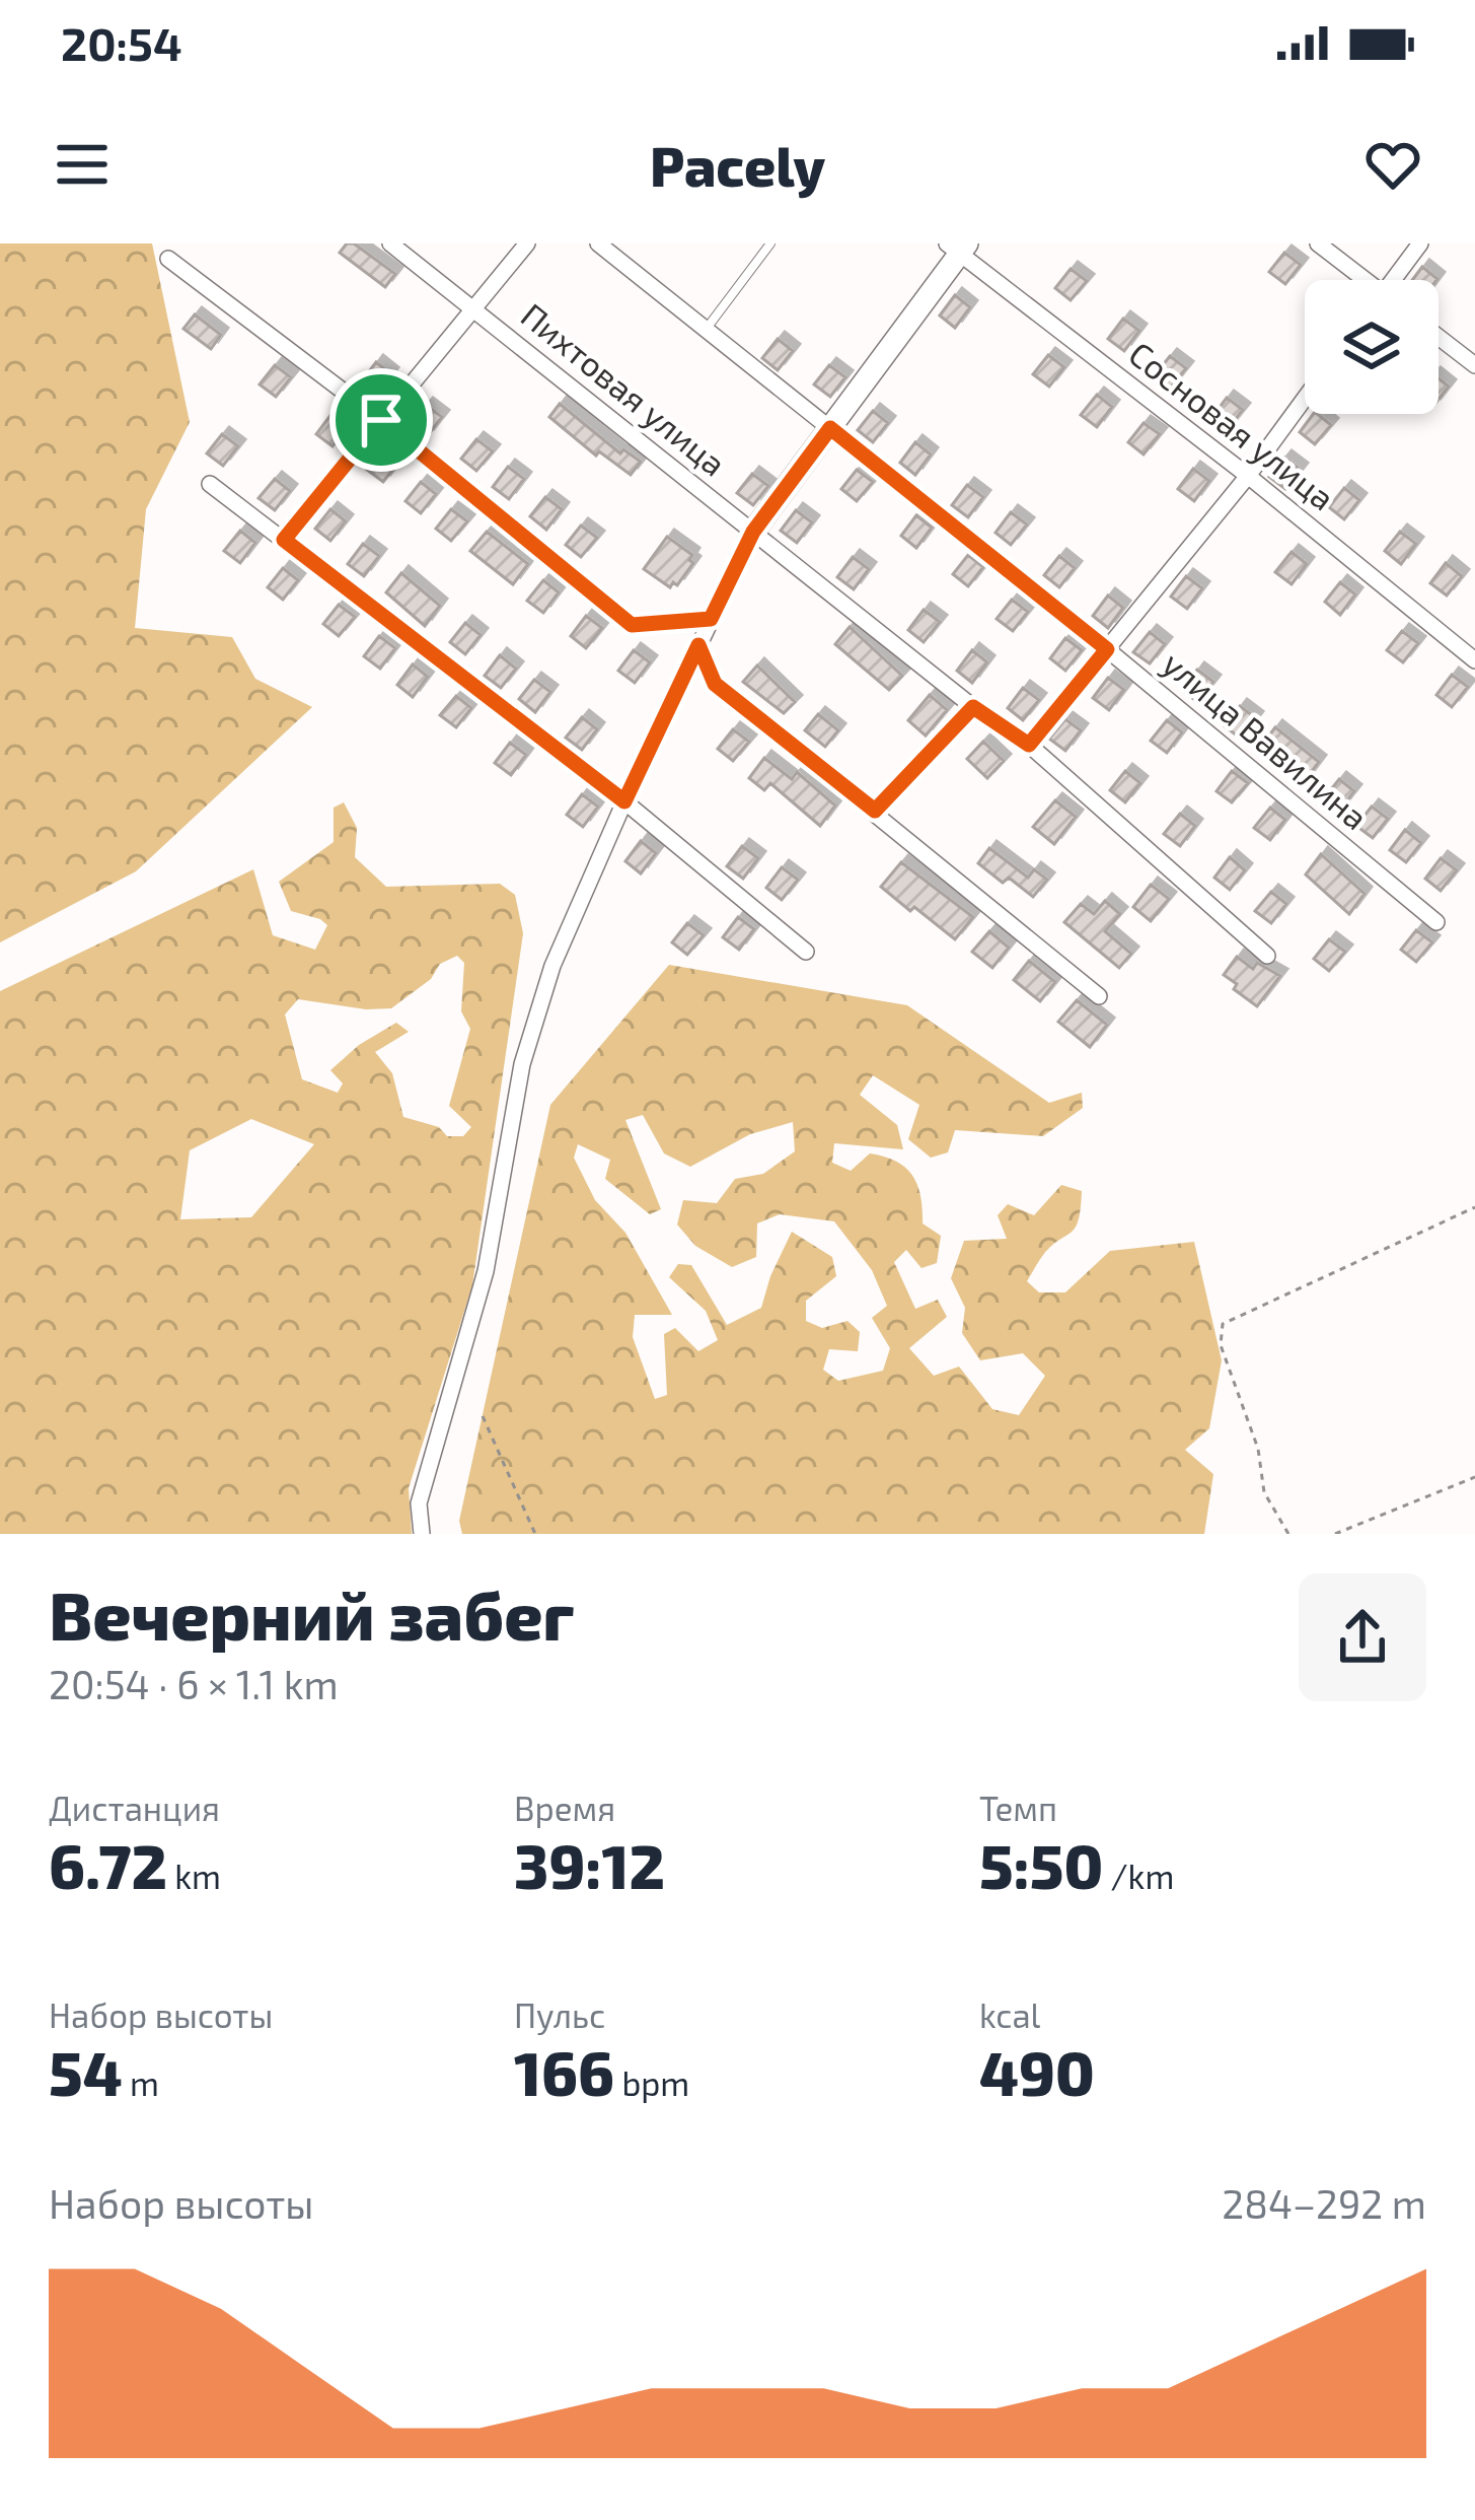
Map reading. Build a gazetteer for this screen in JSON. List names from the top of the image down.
{
  "streets": {
    "street": ["Пихтовая улица", "Сосновая улица", "улица Вавилина"]
  },
  "page": {
    "status": "20:54",
    "header": "Pacely",
    "heading": ["Вечерний забег", "20:54 · 6 × 1.1 km"],
    "stats": [
      ["Дистанция", "6.72 km"],
      ["Время", "39:12"],
      ["Темп", "5:50 /km"],
      ["Набор высоты", "54 m"],
      ["Пульс", "166 bpm"],
      ["kcal", "490"]
    ],
    "chart": ["Набор высоты", "284–292 m"]
  }
}
